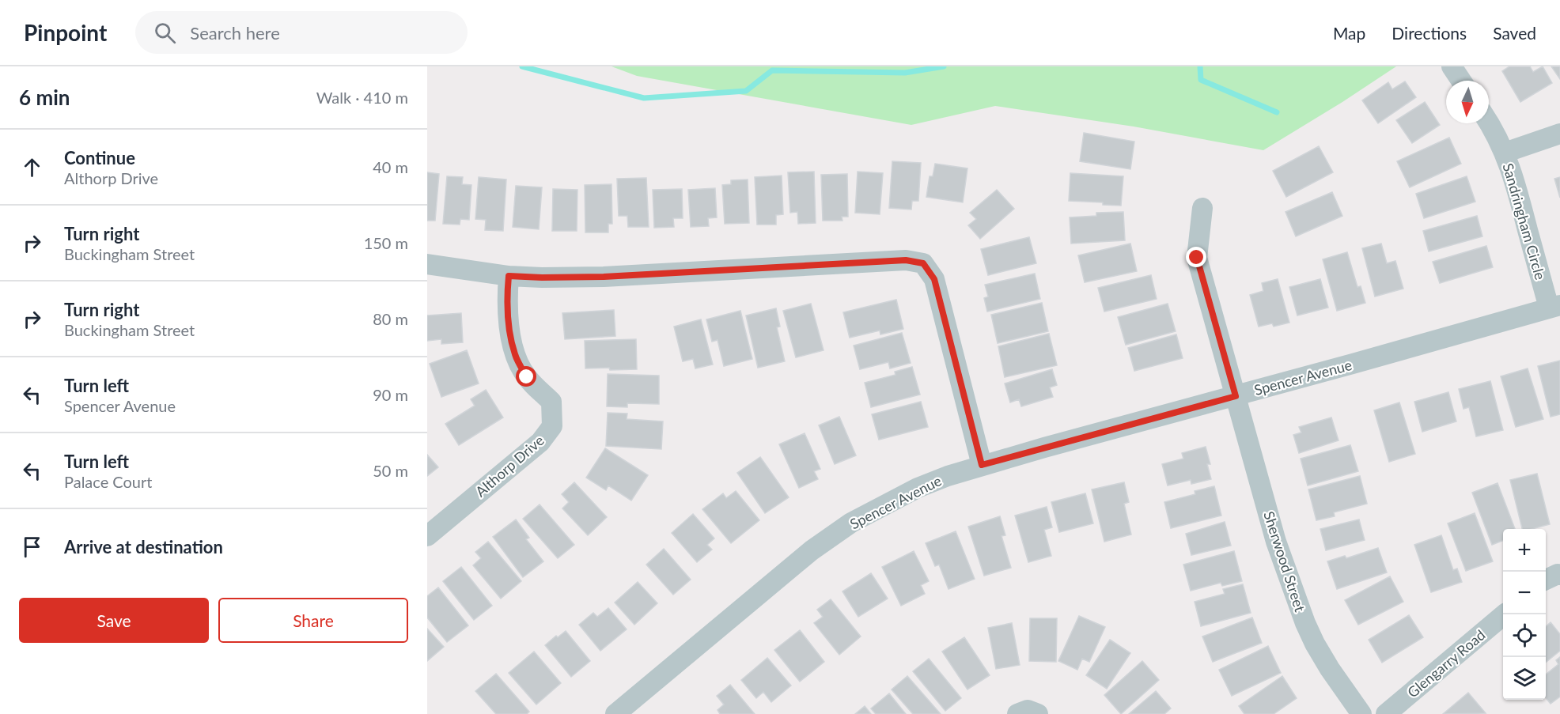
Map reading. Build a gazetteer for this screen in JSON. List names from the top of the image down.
{
  "streets": {
    "street": [
      "Sandringham Circle",
      "Spencer Avenue",
      "Althorp Drive",
      "Sherwood Street",
      "Glengarry Road"
    ]
  },
  "crossings": [
    ["Sandringham Circle", "Spencer Avenue"],
    ["Spencer Avenue", "Sherwood Street"]
  ],
  "north": "bottom",
  "page": {
    "header": "Pinpoint",
    "search": "Search here",
    "nav": ["Map", "Directions", "Saved"],
    "heading": ["6 min", "Walk · 410 m"],
    "list": [
      ["Continue", "Althorp Drive", "40 m"],
      ["Turn right", "Buckingham Street", "150 m"],
      ["Turn right", "Buckingham Street", "80 m"],
      ["Turn left", "Spencer Avenue", "90 m"],
      ["Turn left", "Palace Court", "50 m"],
      "Arrive at destination"
    ],
    "map_buttons": ["+", "−"],
    "buttons": ["Save", "Share"]
  }
}
